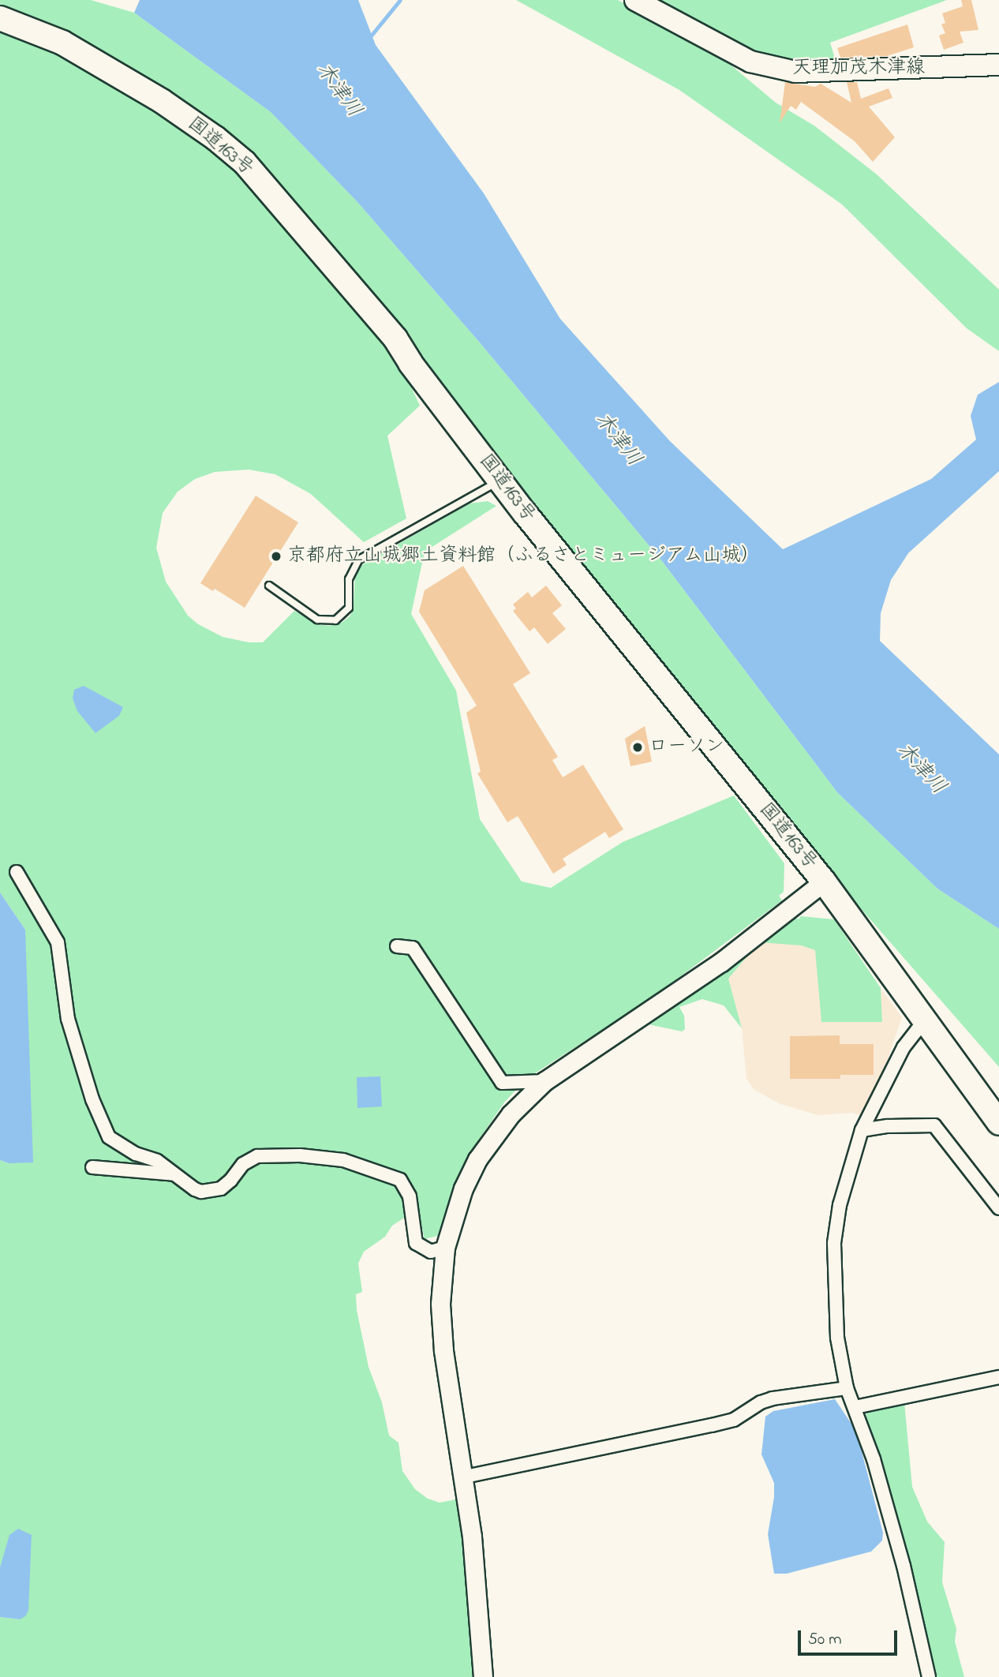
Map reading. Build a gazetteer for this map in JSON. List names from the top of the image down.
{
  "streets": {
    "highway": ["国道163号"],
    "main road": ["天理加茂木津線"]
  },
  "water": ["木津川"],
  "places": ["京都府立山城郷土資料館（ふるさとミュージアム山城）", "ローソン"],
  "scale_bar": "50 m"
}
